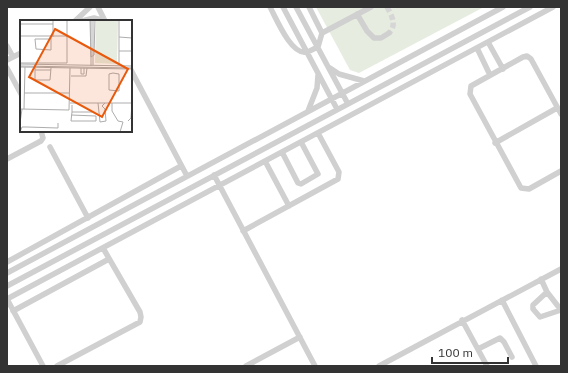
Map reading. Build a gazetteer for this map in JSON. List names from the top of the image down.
{
  "scale_bar": "100 m"
}
